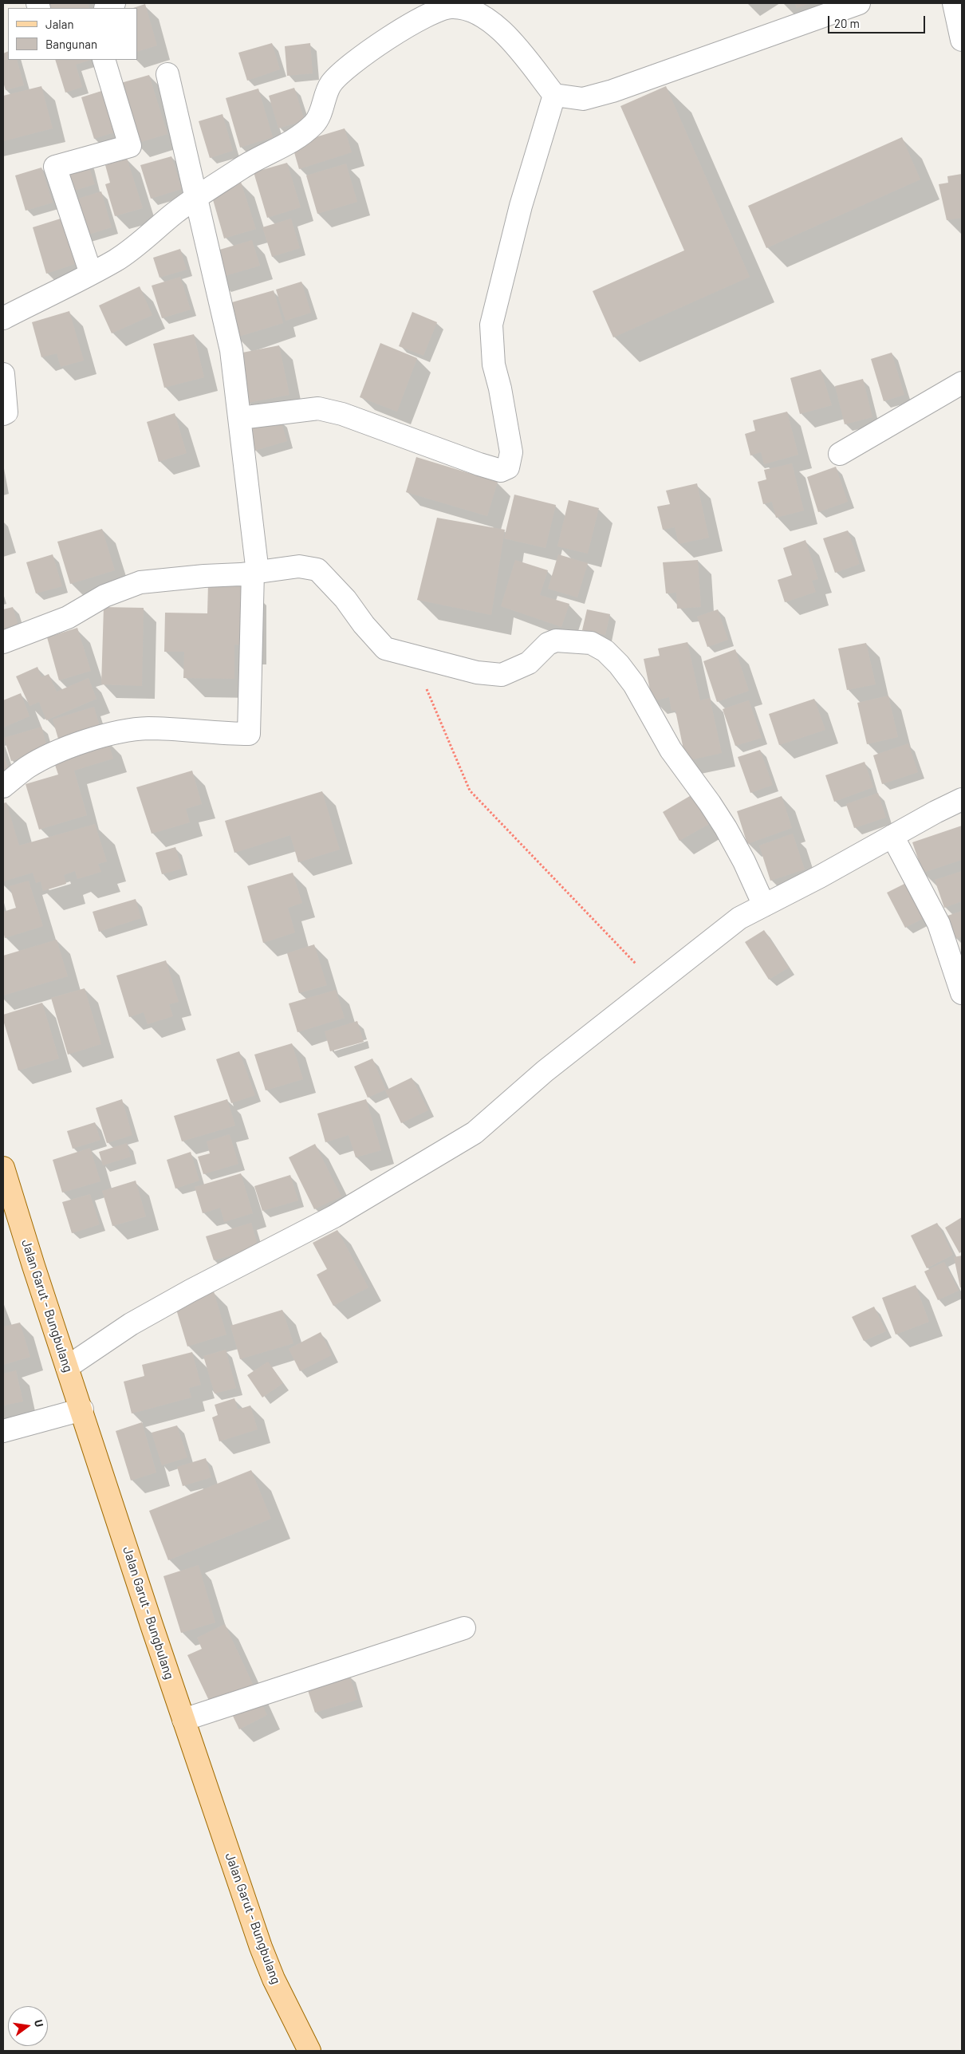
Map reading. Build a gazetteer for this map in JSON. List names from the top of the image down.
{
  "streets": {
    "main road": ["Jalan Garut - Bungbulang"]
  },
  "legend": ["Jalan", "Bangunan"],
  "scale_bar": "20 m",
  "north": "right"
}
